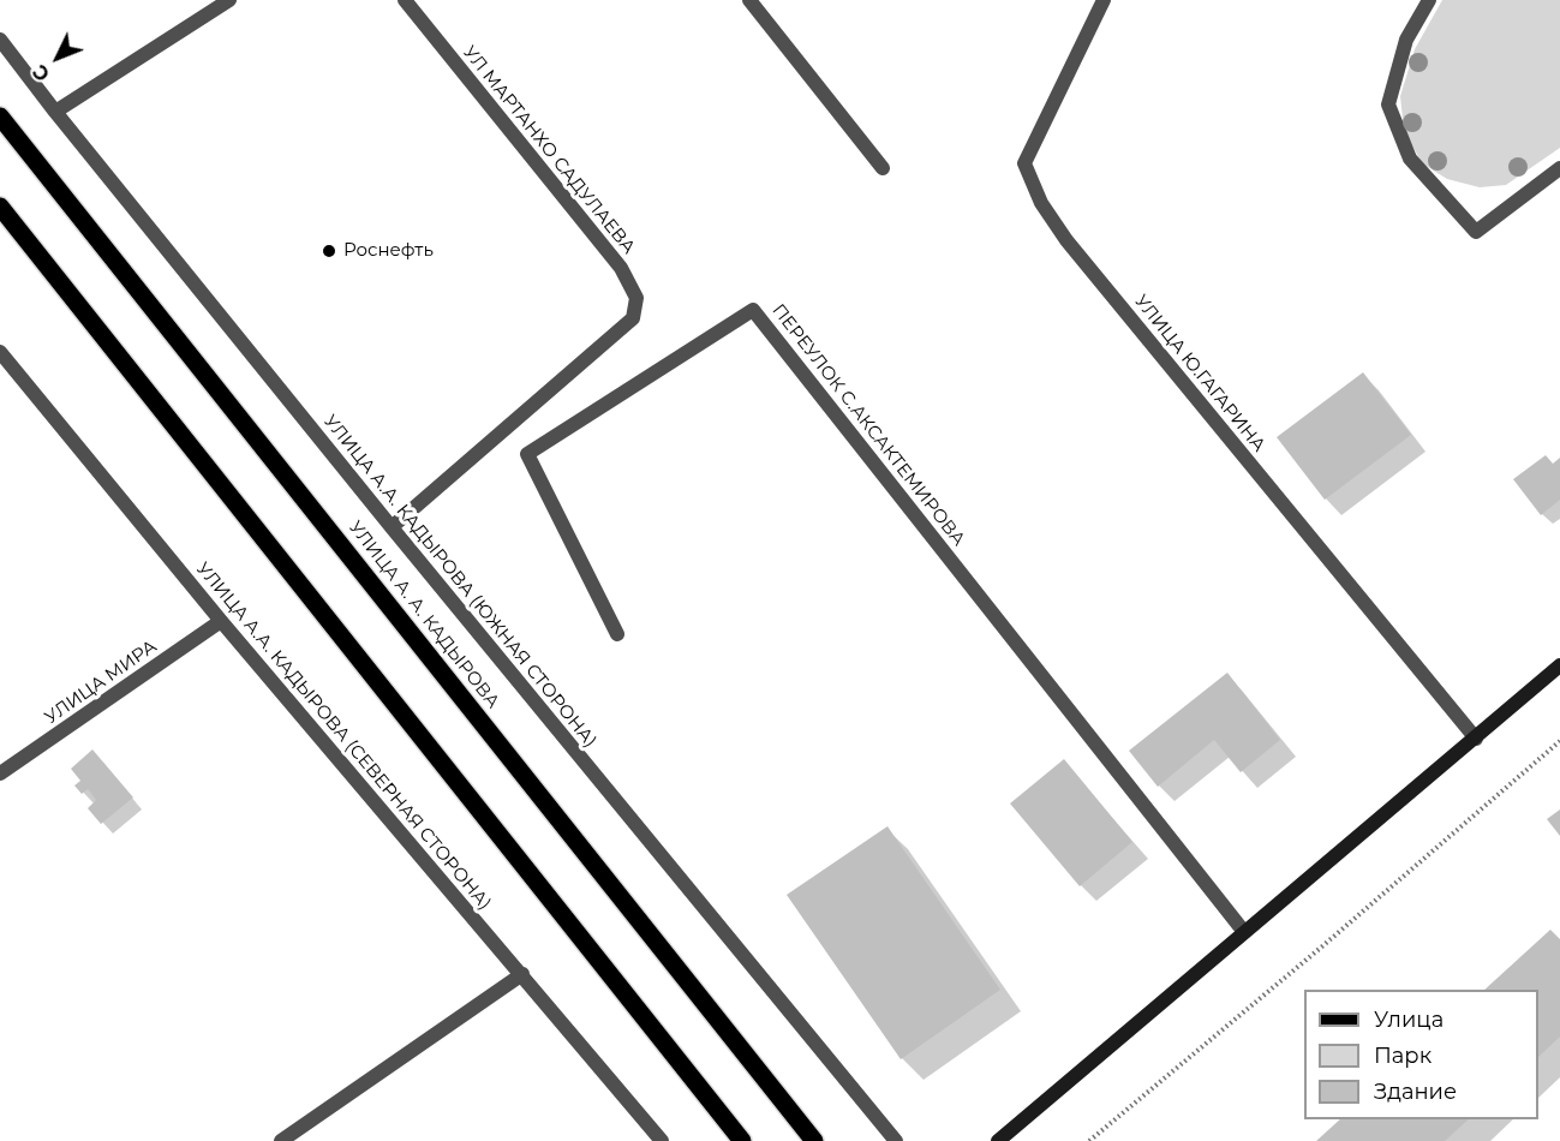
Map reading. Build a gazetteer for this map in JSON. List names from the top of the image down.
{
  "streets": {
    "main road": ["УЛИЦА А. А. КАДЫРОВА"],
    "street": [
      "УЛ МАРТАНХО САДУЛАЕВА",
      "УЛИЦА Ю.ГАГАРИНА",
      "ПЕРЕУЛОК С.АКСАКТЕМИРОВА",
      "УЛИЦА А.А. КАДЫРОВА (ЮЖНАЯ СТОРОНА)",
      "УЛИЦА МИРА",
      "УЛИЦА А.А. КАДЫРОВА (СЕВЕРНАЯ СТОРОНА)"
    ]
  },
  "crossings": [
    ["УЛ МАРТАНХО САДУЛАЕВА", "УЛИЦА А.А. КАДЫРОВА (ЮЖНАЯ СТОРОНА)"],
    ["УЛИЦА МИРА", "УЛИЦА А.А. КАДЫРОВА (СЕВЕРНАЯ СТОРОНА)"]
  ],
  "places": ["Роснефть"],
  "legend": ["Улица", "Парк", "Здание"],
  "north": "bottom left"
}
